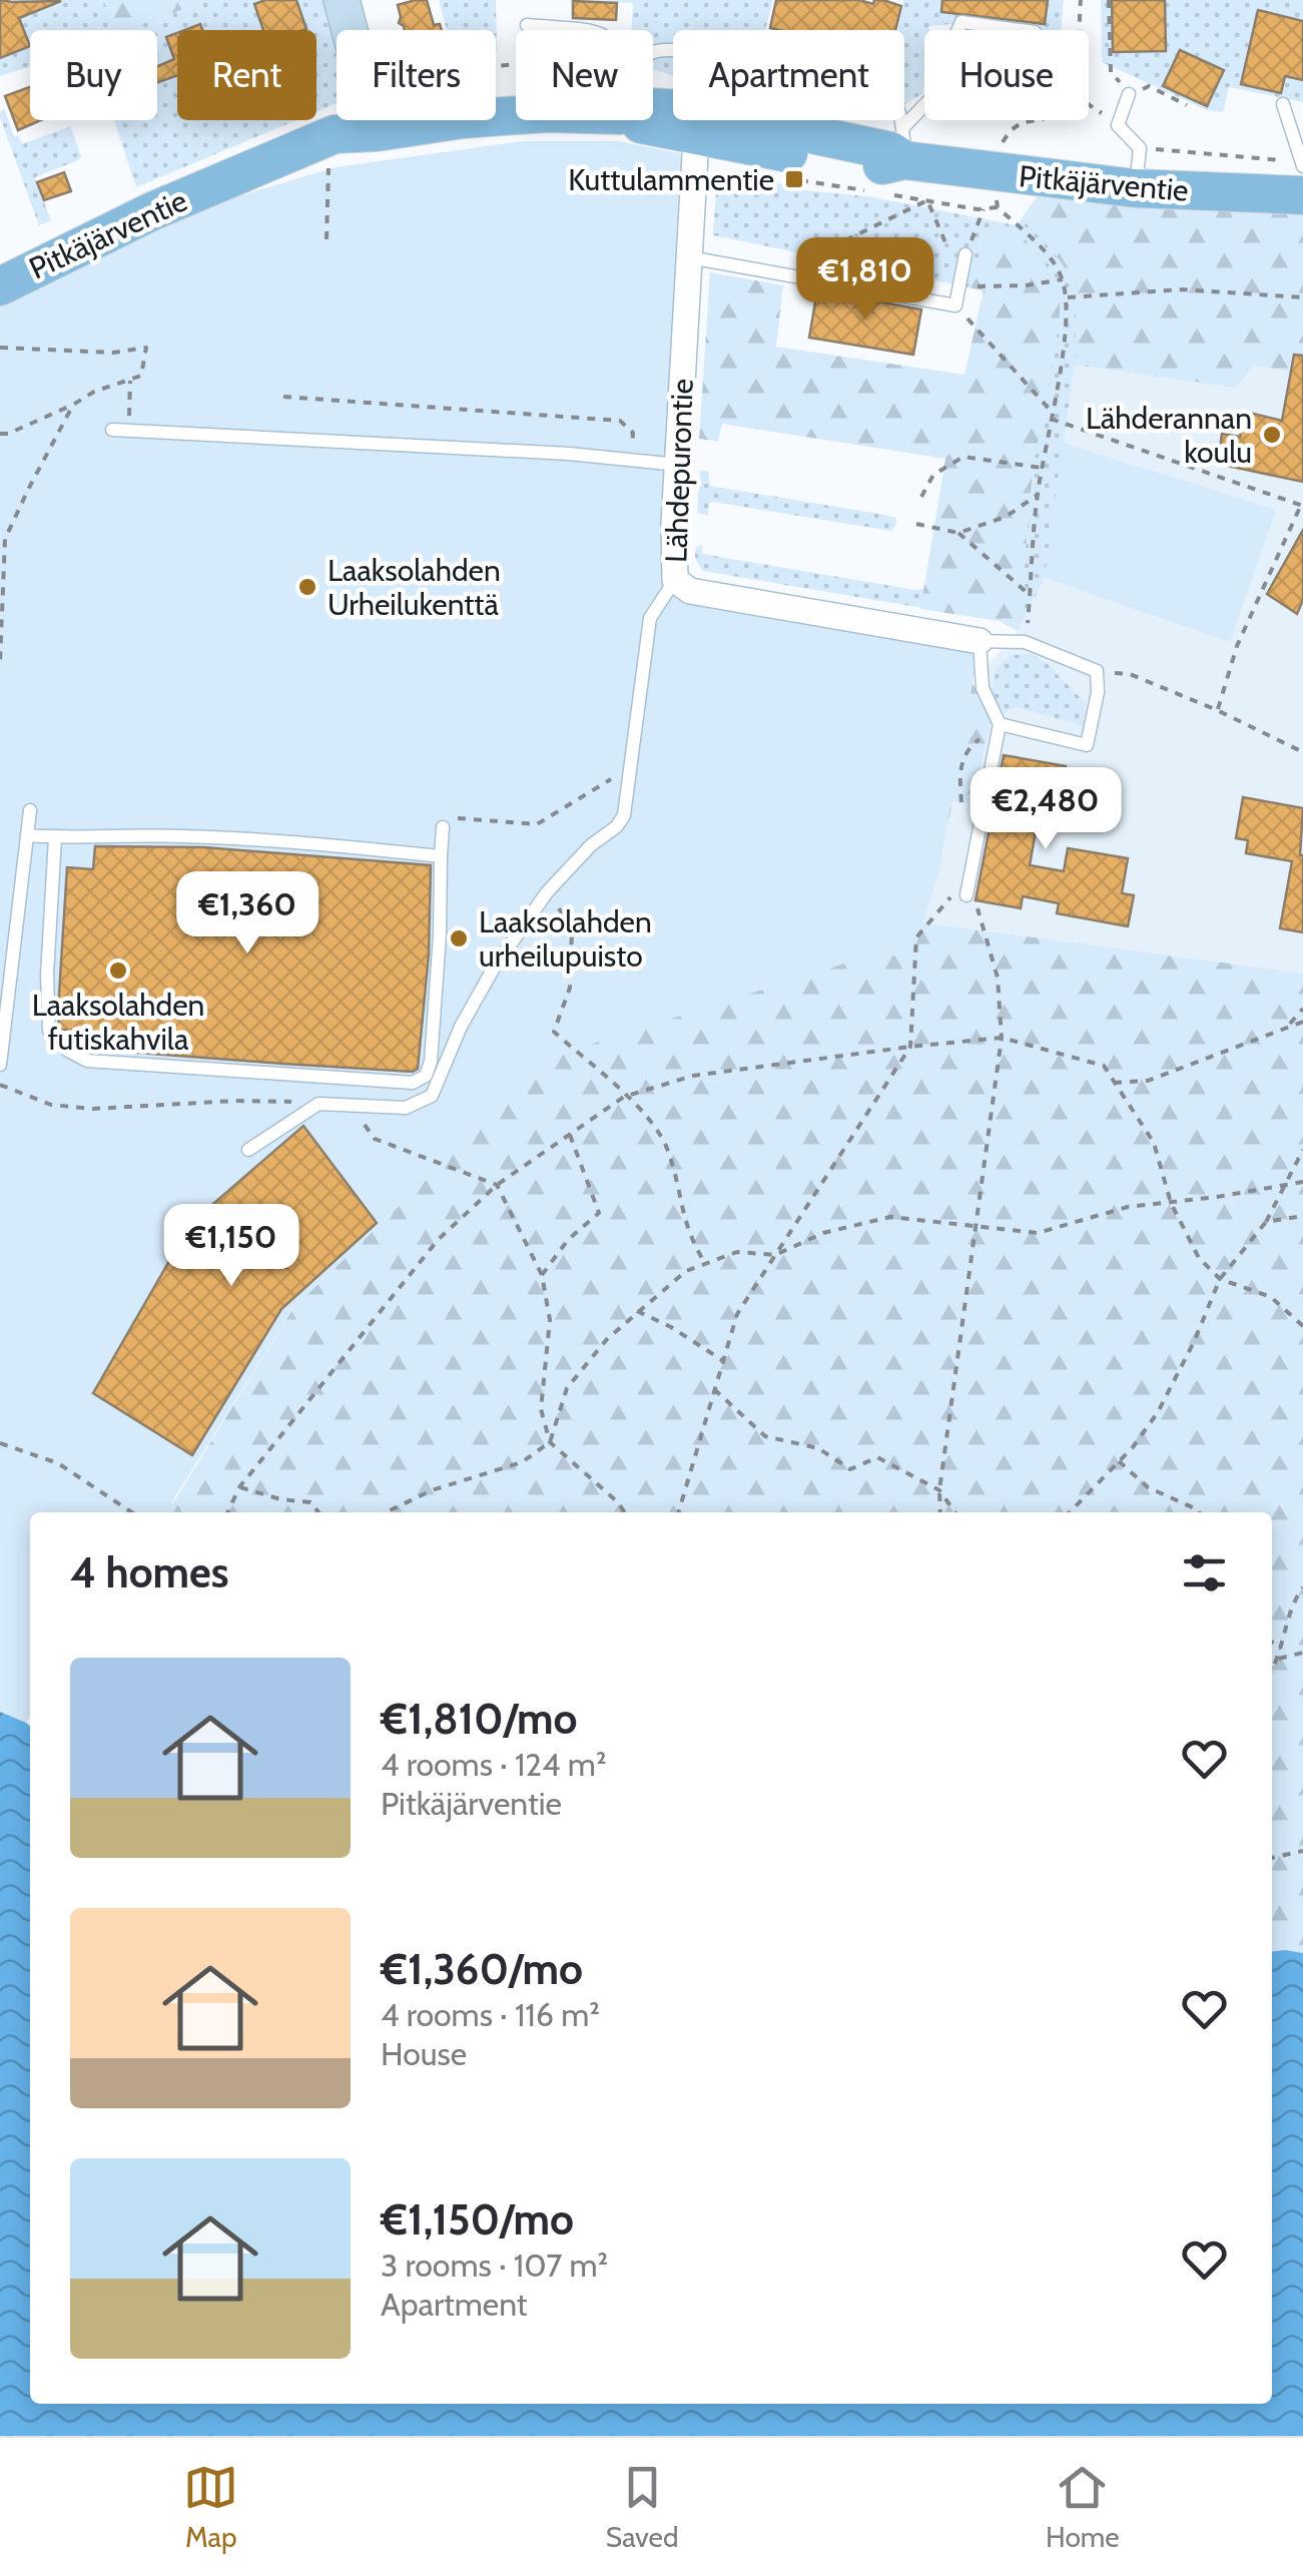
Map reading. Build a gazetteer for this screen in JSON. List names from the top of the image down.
{
  "streets": {
    "main road": ["Pitkäjärventie"],
    "street": ["Lähdepurontie"]
  },
  "crossings": [
    ["Pitkäjärventie", "Lähdepurontie"]
  ],
  "places": {
    "transit": ["Kuttulammentie"],
    "other": [
      "Lähderannan koulu",
      "Laaksolahden Urheilukenttä",
      "Laaksolahden urheilupuisto",
      "Laaksolahden futiskahvila"
    ]
  },
  "page": {
    "chip": [
      "Buy",
      "Rent",
      "Filters",
      "New",
      "Apartment",
      "House"
    ],
    "price": [
      "€1,810",
      "€2,480",
      "€1,360",
      "€1,150"
    ],
    "heading": "4 homes",
    "list": [
      {
        "name": "€1,810/mo",
        "note": "4 rooms · 124 m² · Pitkäjärventie"
      },
      {
        "name": "€1,360/mo",
        "note": "4 rooms · 116 m² · House"
      },
      {
        "name": "€1,150/mo",
        "note": "3 rooms · 107 m² · Apartment"
      }
    ],
    "tabs": ["Map", "Saved", "Home"]
  }
}
